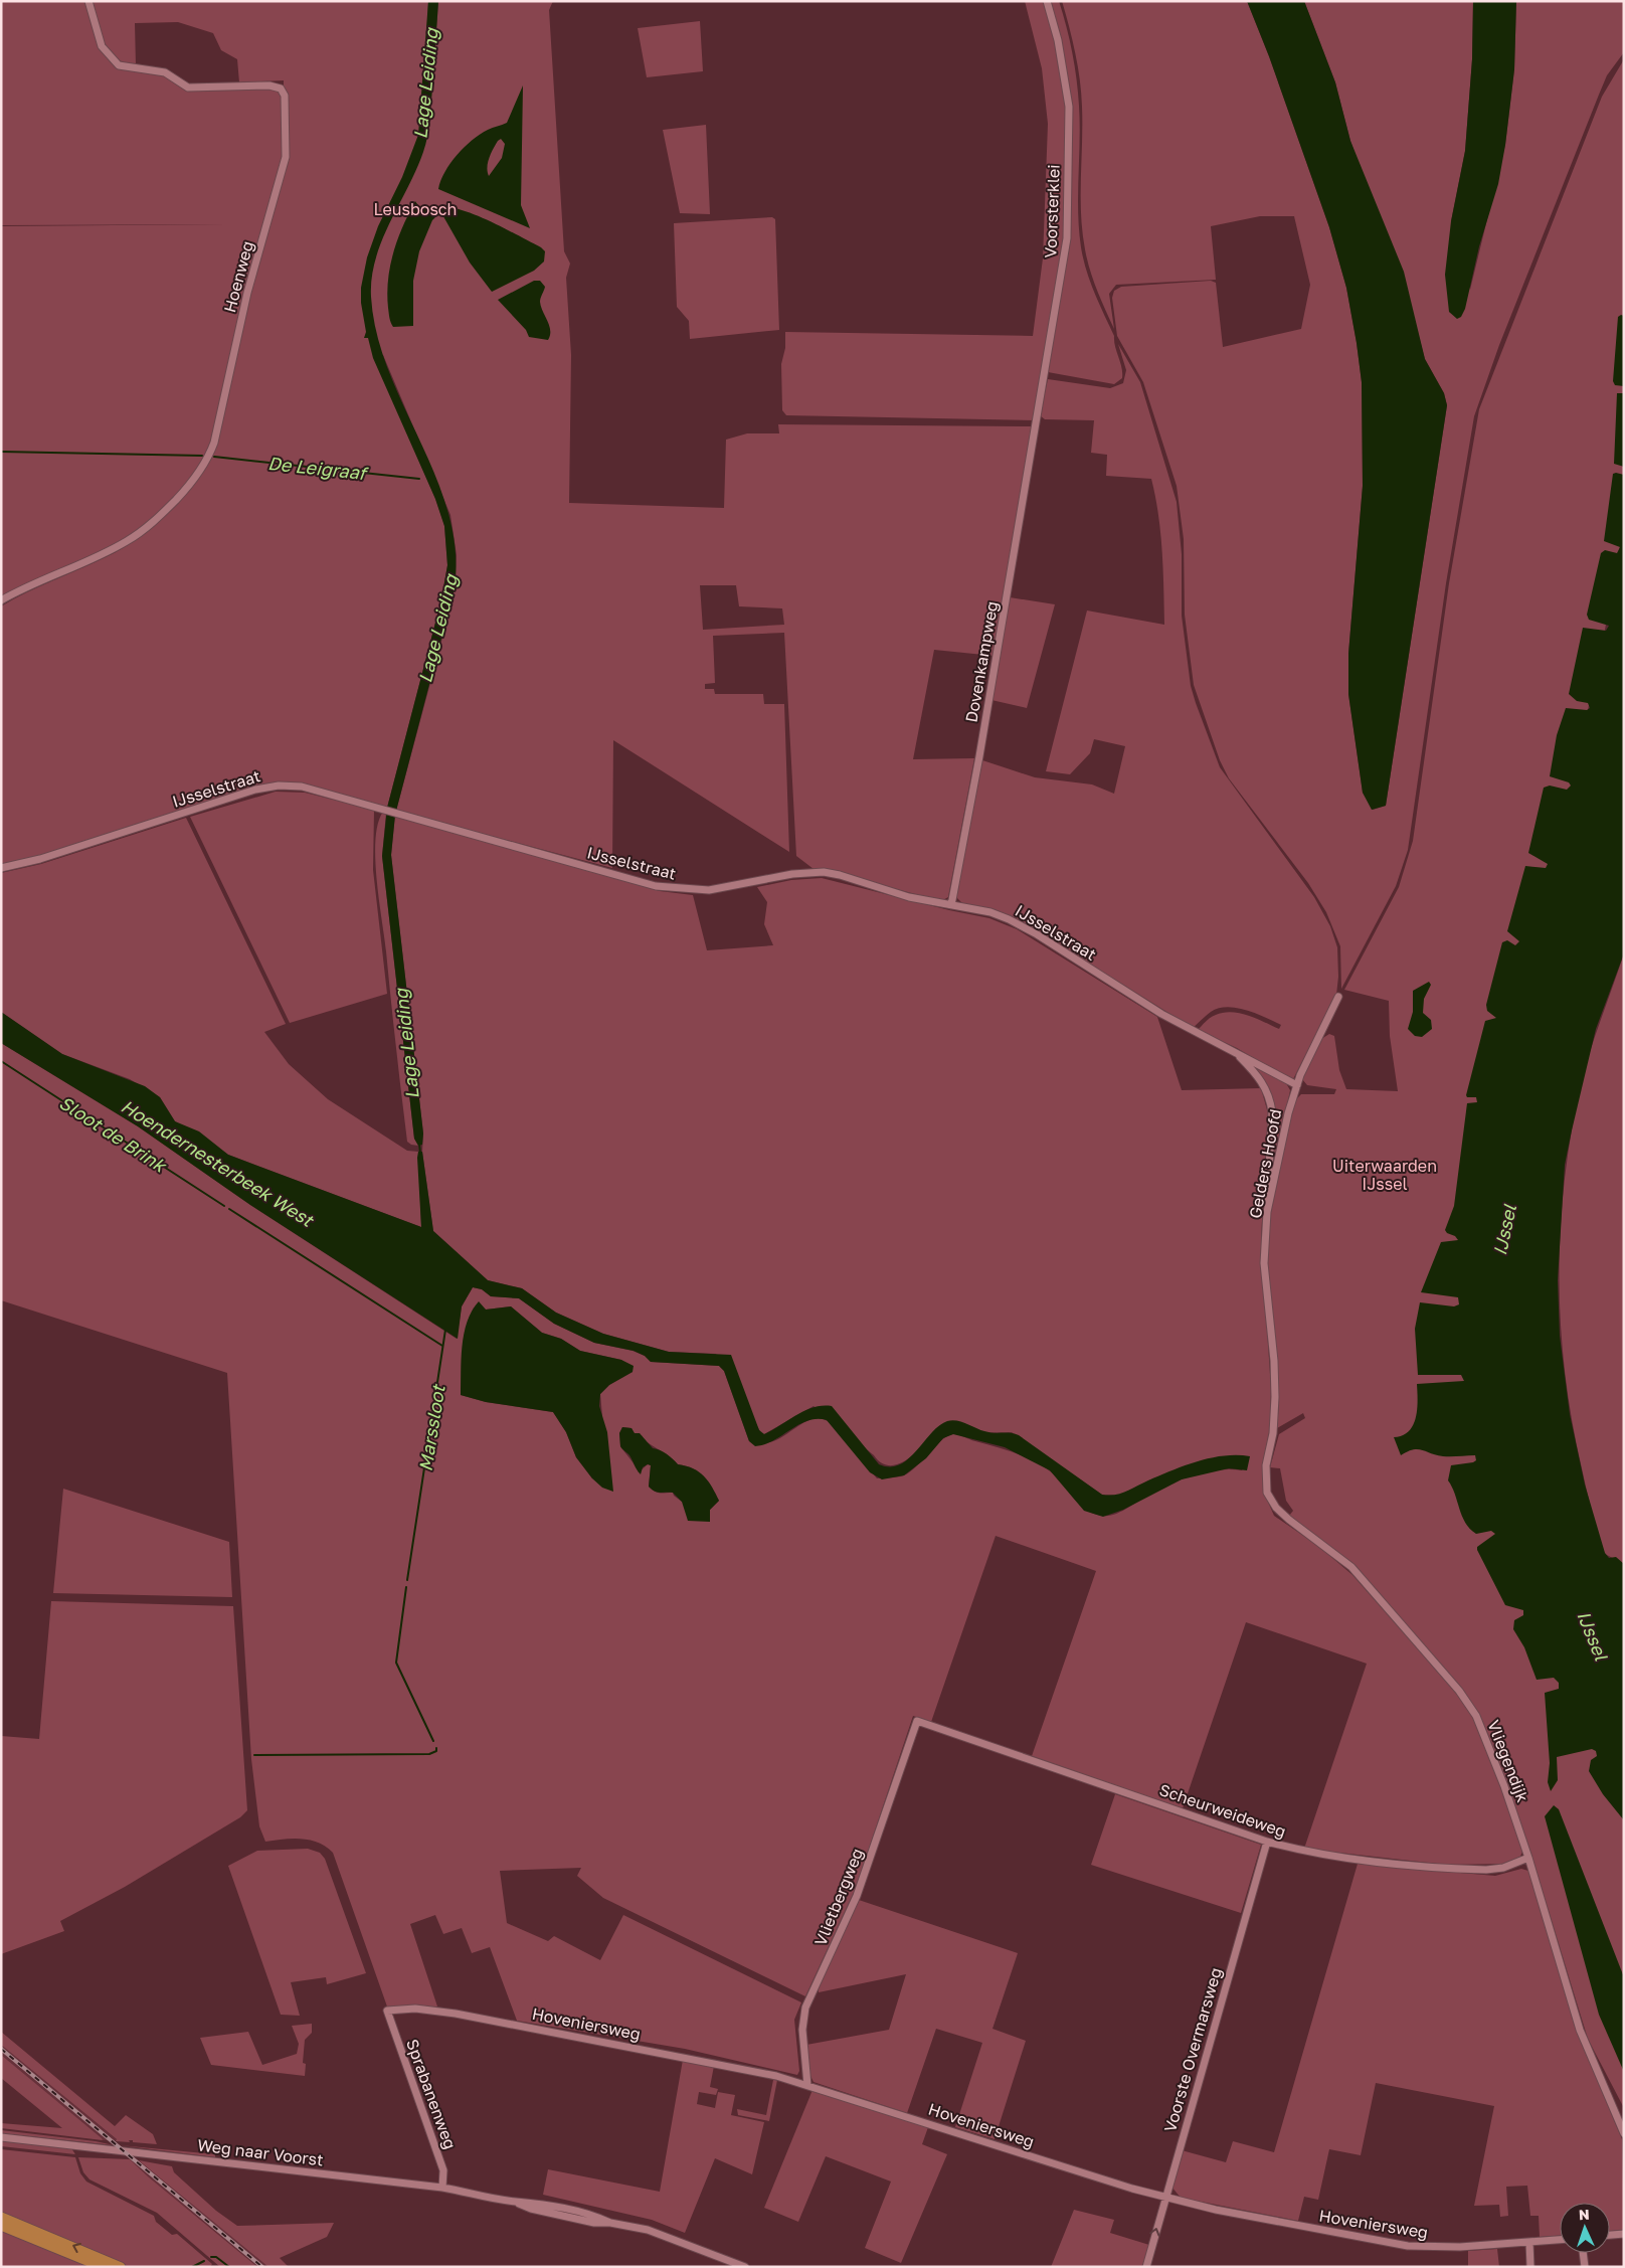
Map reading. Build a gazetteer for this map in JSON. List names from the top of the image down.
{
  "streets": {
    "street": [
      "Voorsterklei",
      "Hoenweg",
      "Dovenkampweg",
      "IJsselstraat",
      "Gelders Hoofd",
      "Vliegendijk",
      "Scheurweideweg",
      "Vlietbergweg",
      "Hoveniersweg",
      "Voorste Overmarsweg",
      "Sprabanenweg",
      "Weg naar Voorst"
    ]
  },
  "crossings": [
    ["Voorsterklei", "Dovenkampweg"],
    ["Dovenkampweg", "IJsselstraat"],
    ["IJsselstraat", "Gelders Hoofd"],
    ["Gelders Hoofd", "Vliegendijk"],
    ["Vliegendijk", "Scheurweideweg"],
    ["Scheurweideweg", "Vlietbergweg"],
    ["Scheurweideweg", "Voorste Overmarsweg"],
    ["Vlietbergweg", "Hoveniersweg"],
    ["Hoveniersweg", "Voorste Overmarsweg"],
    ["Hoveniersweg", "Sprabanenweg"],
    ["Sprabanenweg", "Weg naar Voorst"]
  ],
  "water": [
    "Lage Leiding",
    "De Leigraaf",
    "Sloot de Brink",
    "Hoendernesterbeek West",
    "IJssel",
    "Marssloot"
  ],
  "parks": ["Leusbosch", "Uiterwaarden IJssel"],
  "north": "top"
}
